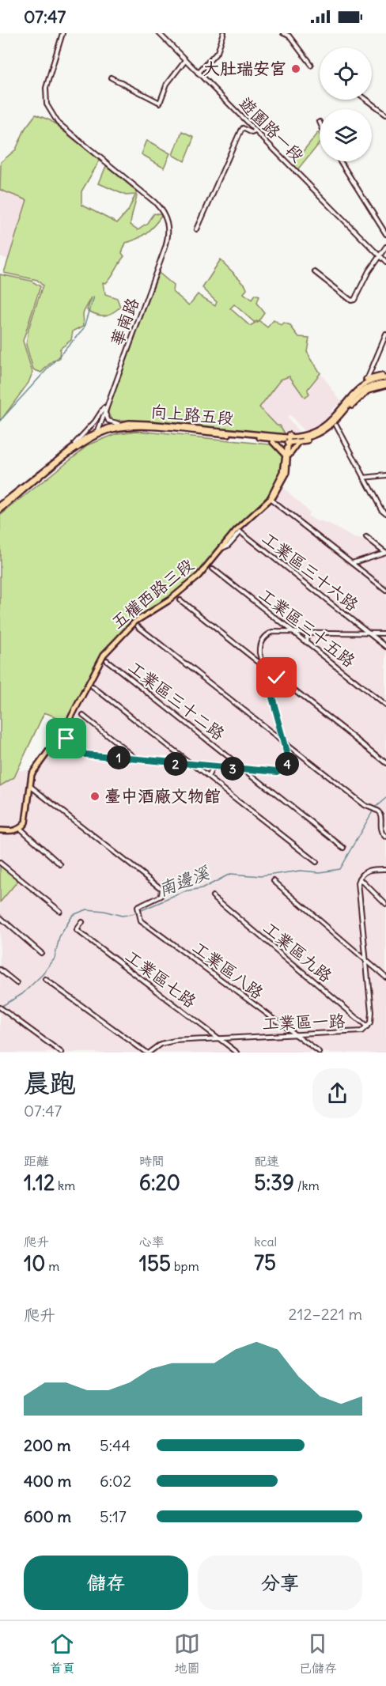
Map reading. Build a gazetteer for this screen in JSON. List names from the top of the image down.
{
  "streets": {
    "main road": ["向上路五段", "五權西路三段"],
    "street": [
      "遊園路一段",
      "華南路",
      "工業區三十六路",
      "工業區三十五路",
      "工業區三十二路",
      "工業區九路",
      "工業區八路",
      "工業區七路",
      "工業區一路"
    ]
  },
  "crossings": [
    ["華南路", "向上路五段"],
    ["向上路五段", "五權西路三段"],
    ["工業區三十六路", "五權西路三段"],
    ["五權西路三段", "工業區八路"],
    ["工業區九路", "工業區一路"],
    ["工業區八路", "工業區一路"],
    ["工業區七路", "工業區一路"]
  ],
  "water": ["南邊溪"],
  "places": ["大肚瑞安宮", "臺中酒廠文物館"],
  "page": {
    "status": "07:47",
    "pins": [
      "1",
      "2",
      "4",
      "3"
    ],
    "heading": ["晨跑", "07:47"],
    "stats": [
      ["距離", "1.12 km"],
      ["時間", "6:20"],
      ["配速", "5:39 /km"],
      ["爬升", "10 m"],
      ["心率", "155 bpm"],
      ["kcal", "75"]
    ],
    "chart": ["爬升", "212–221 m"],
    "list": [
      {
        "name": "200 m",
        "note": "5:44"
      },
      {
        "name": "400 m",
        "note": "6:02"
      },
      {
        "name": "600 m",
        "note": "5:17"
      }
    ],
    "buttons": ["儲存", "分享"],
    "tabs": ["首頁", "地圖", "已儲存"]
  }
}
